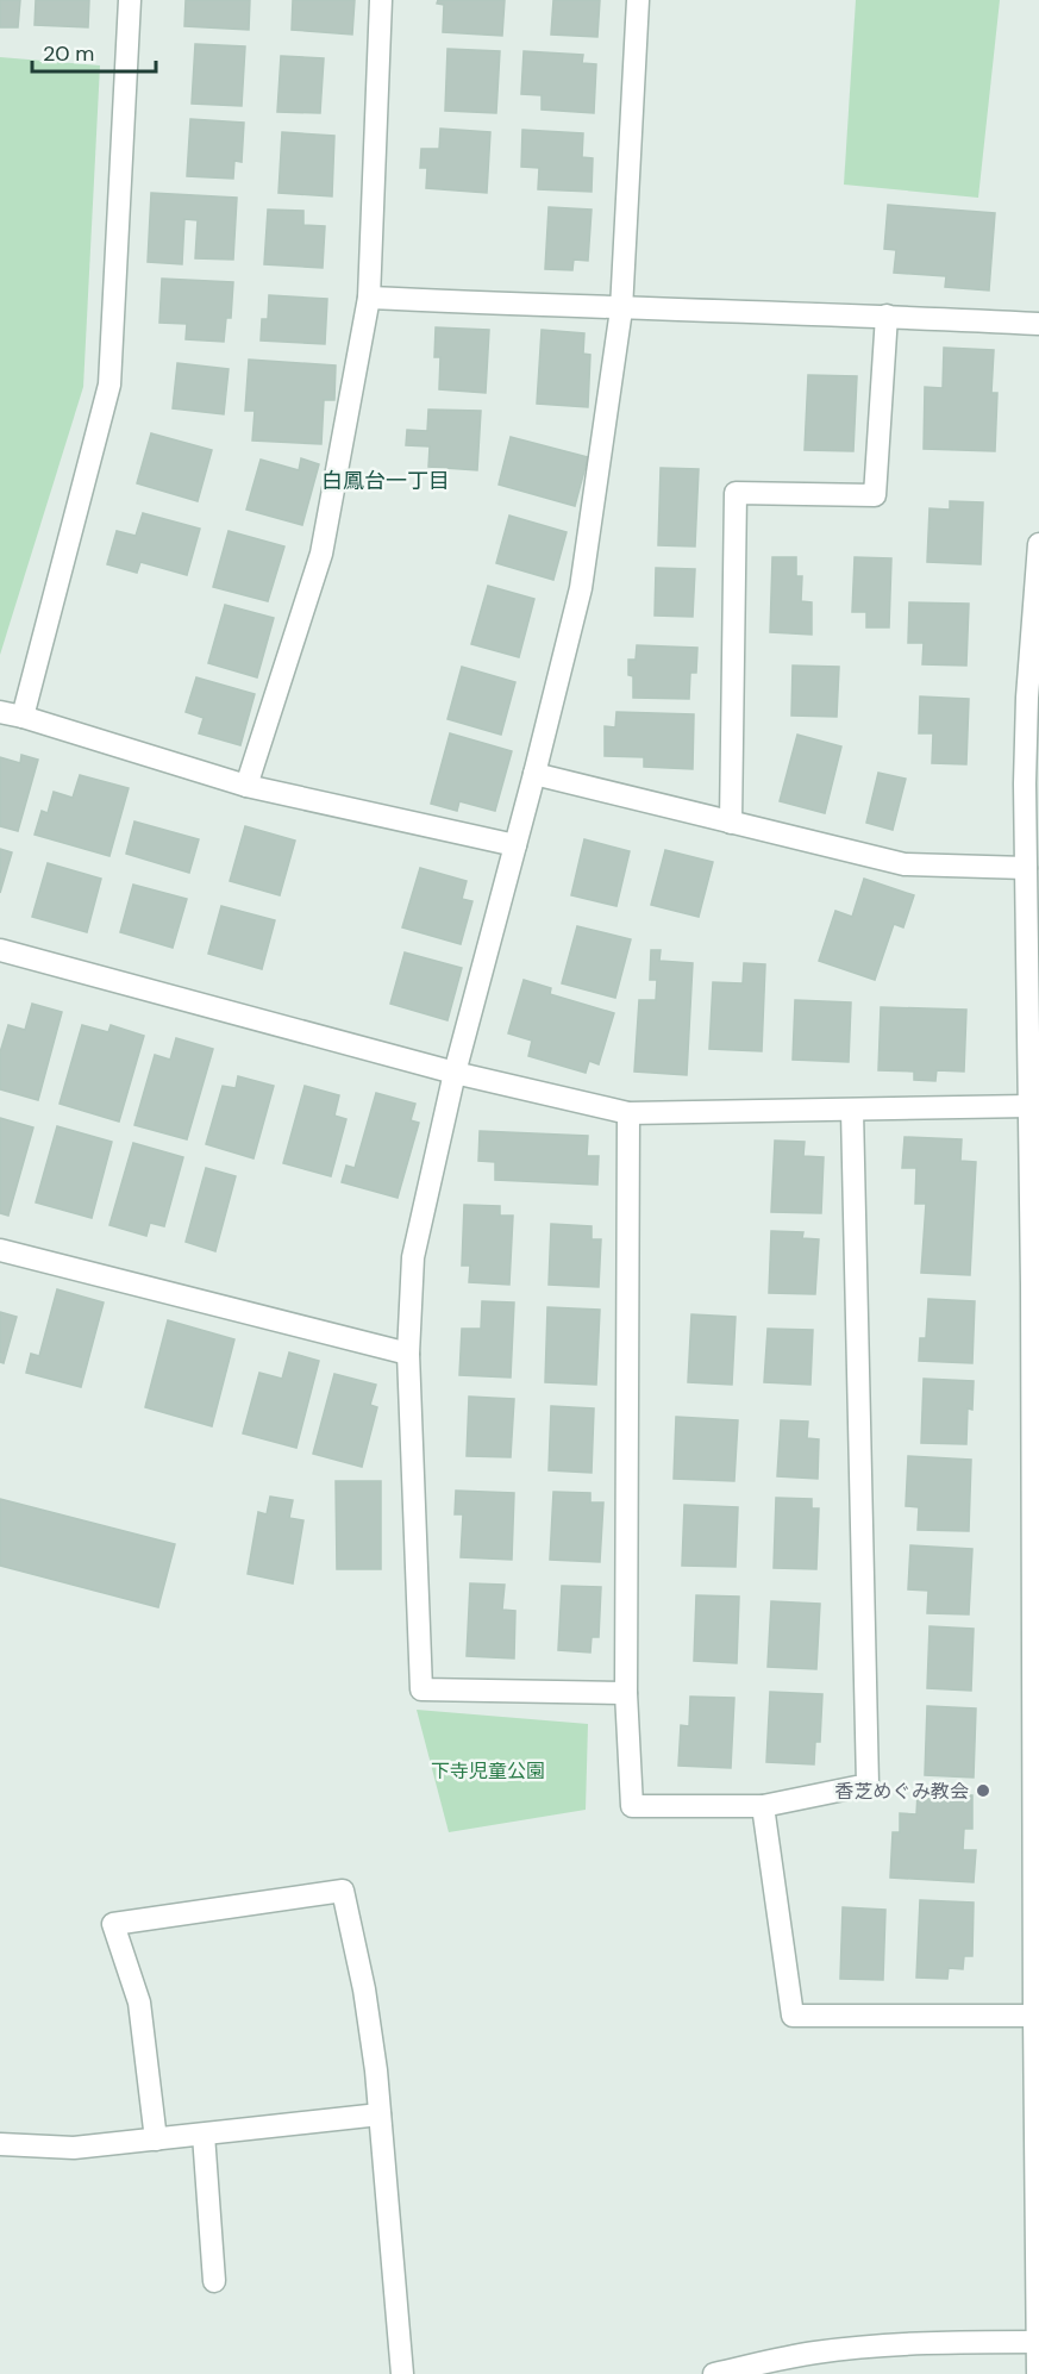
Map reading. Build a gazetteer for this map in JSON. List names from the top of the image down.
{
  "districts": ["白鳳台一丁目"],
  "parks": ["下寺児童公園"],
  "places": ["香芝めぐみ教会"],
  "scale_bar": "20 m"
}
